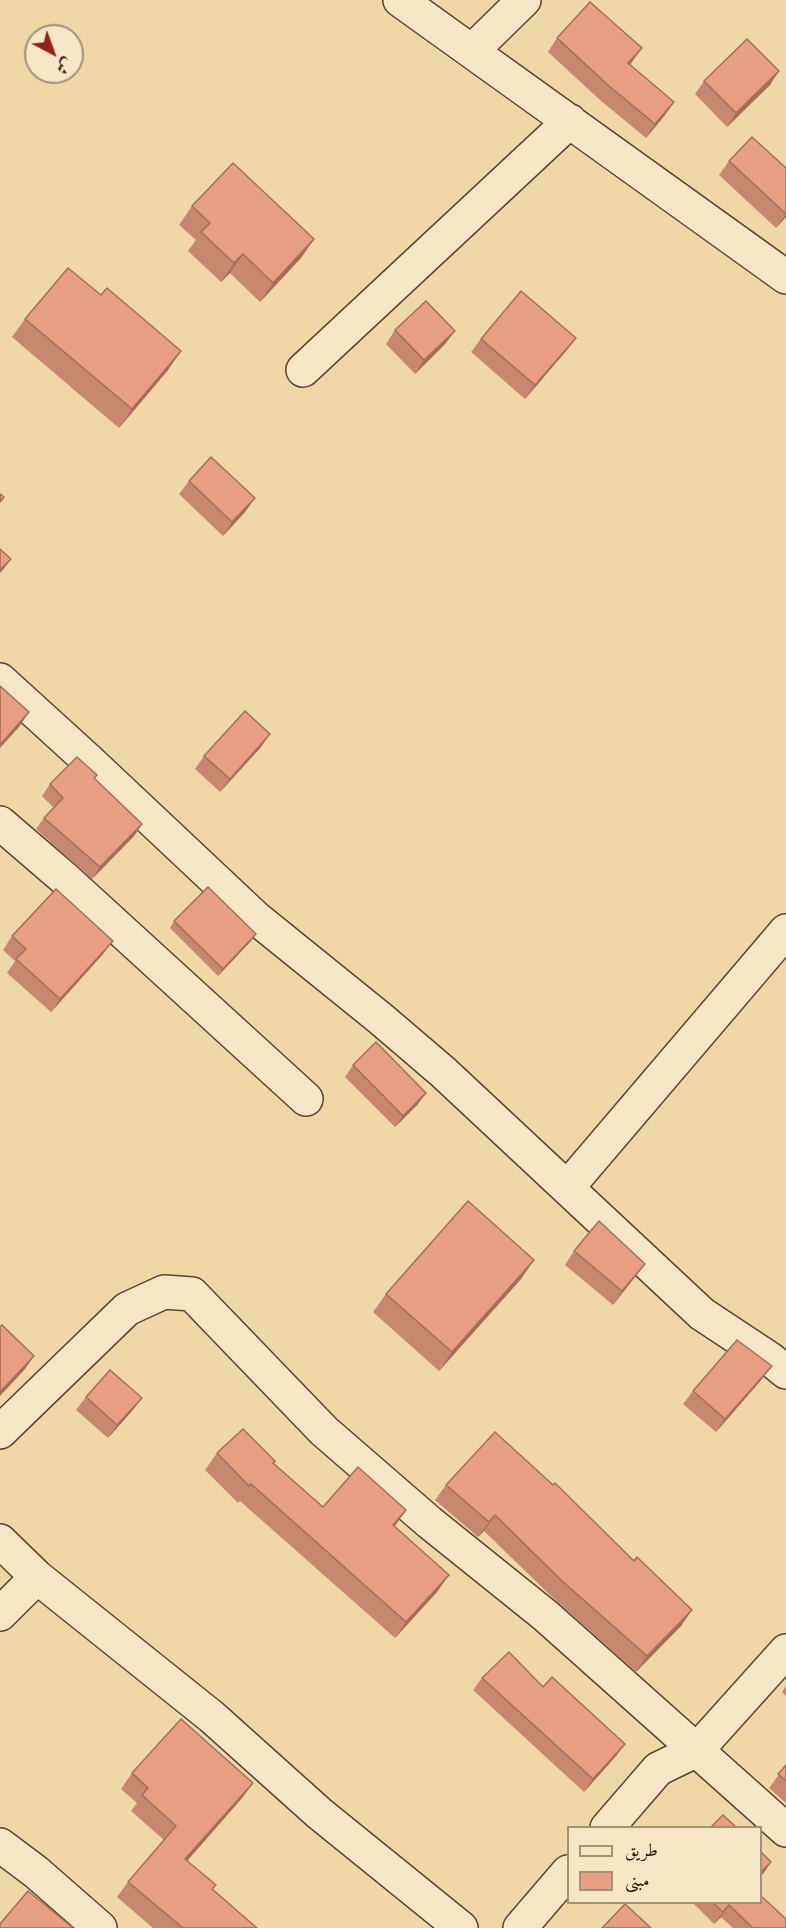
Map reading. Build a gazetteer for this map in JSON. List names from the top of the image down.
{
  "legend": ["طريق", "مبنى"],
  "north": "bottom right"
}
